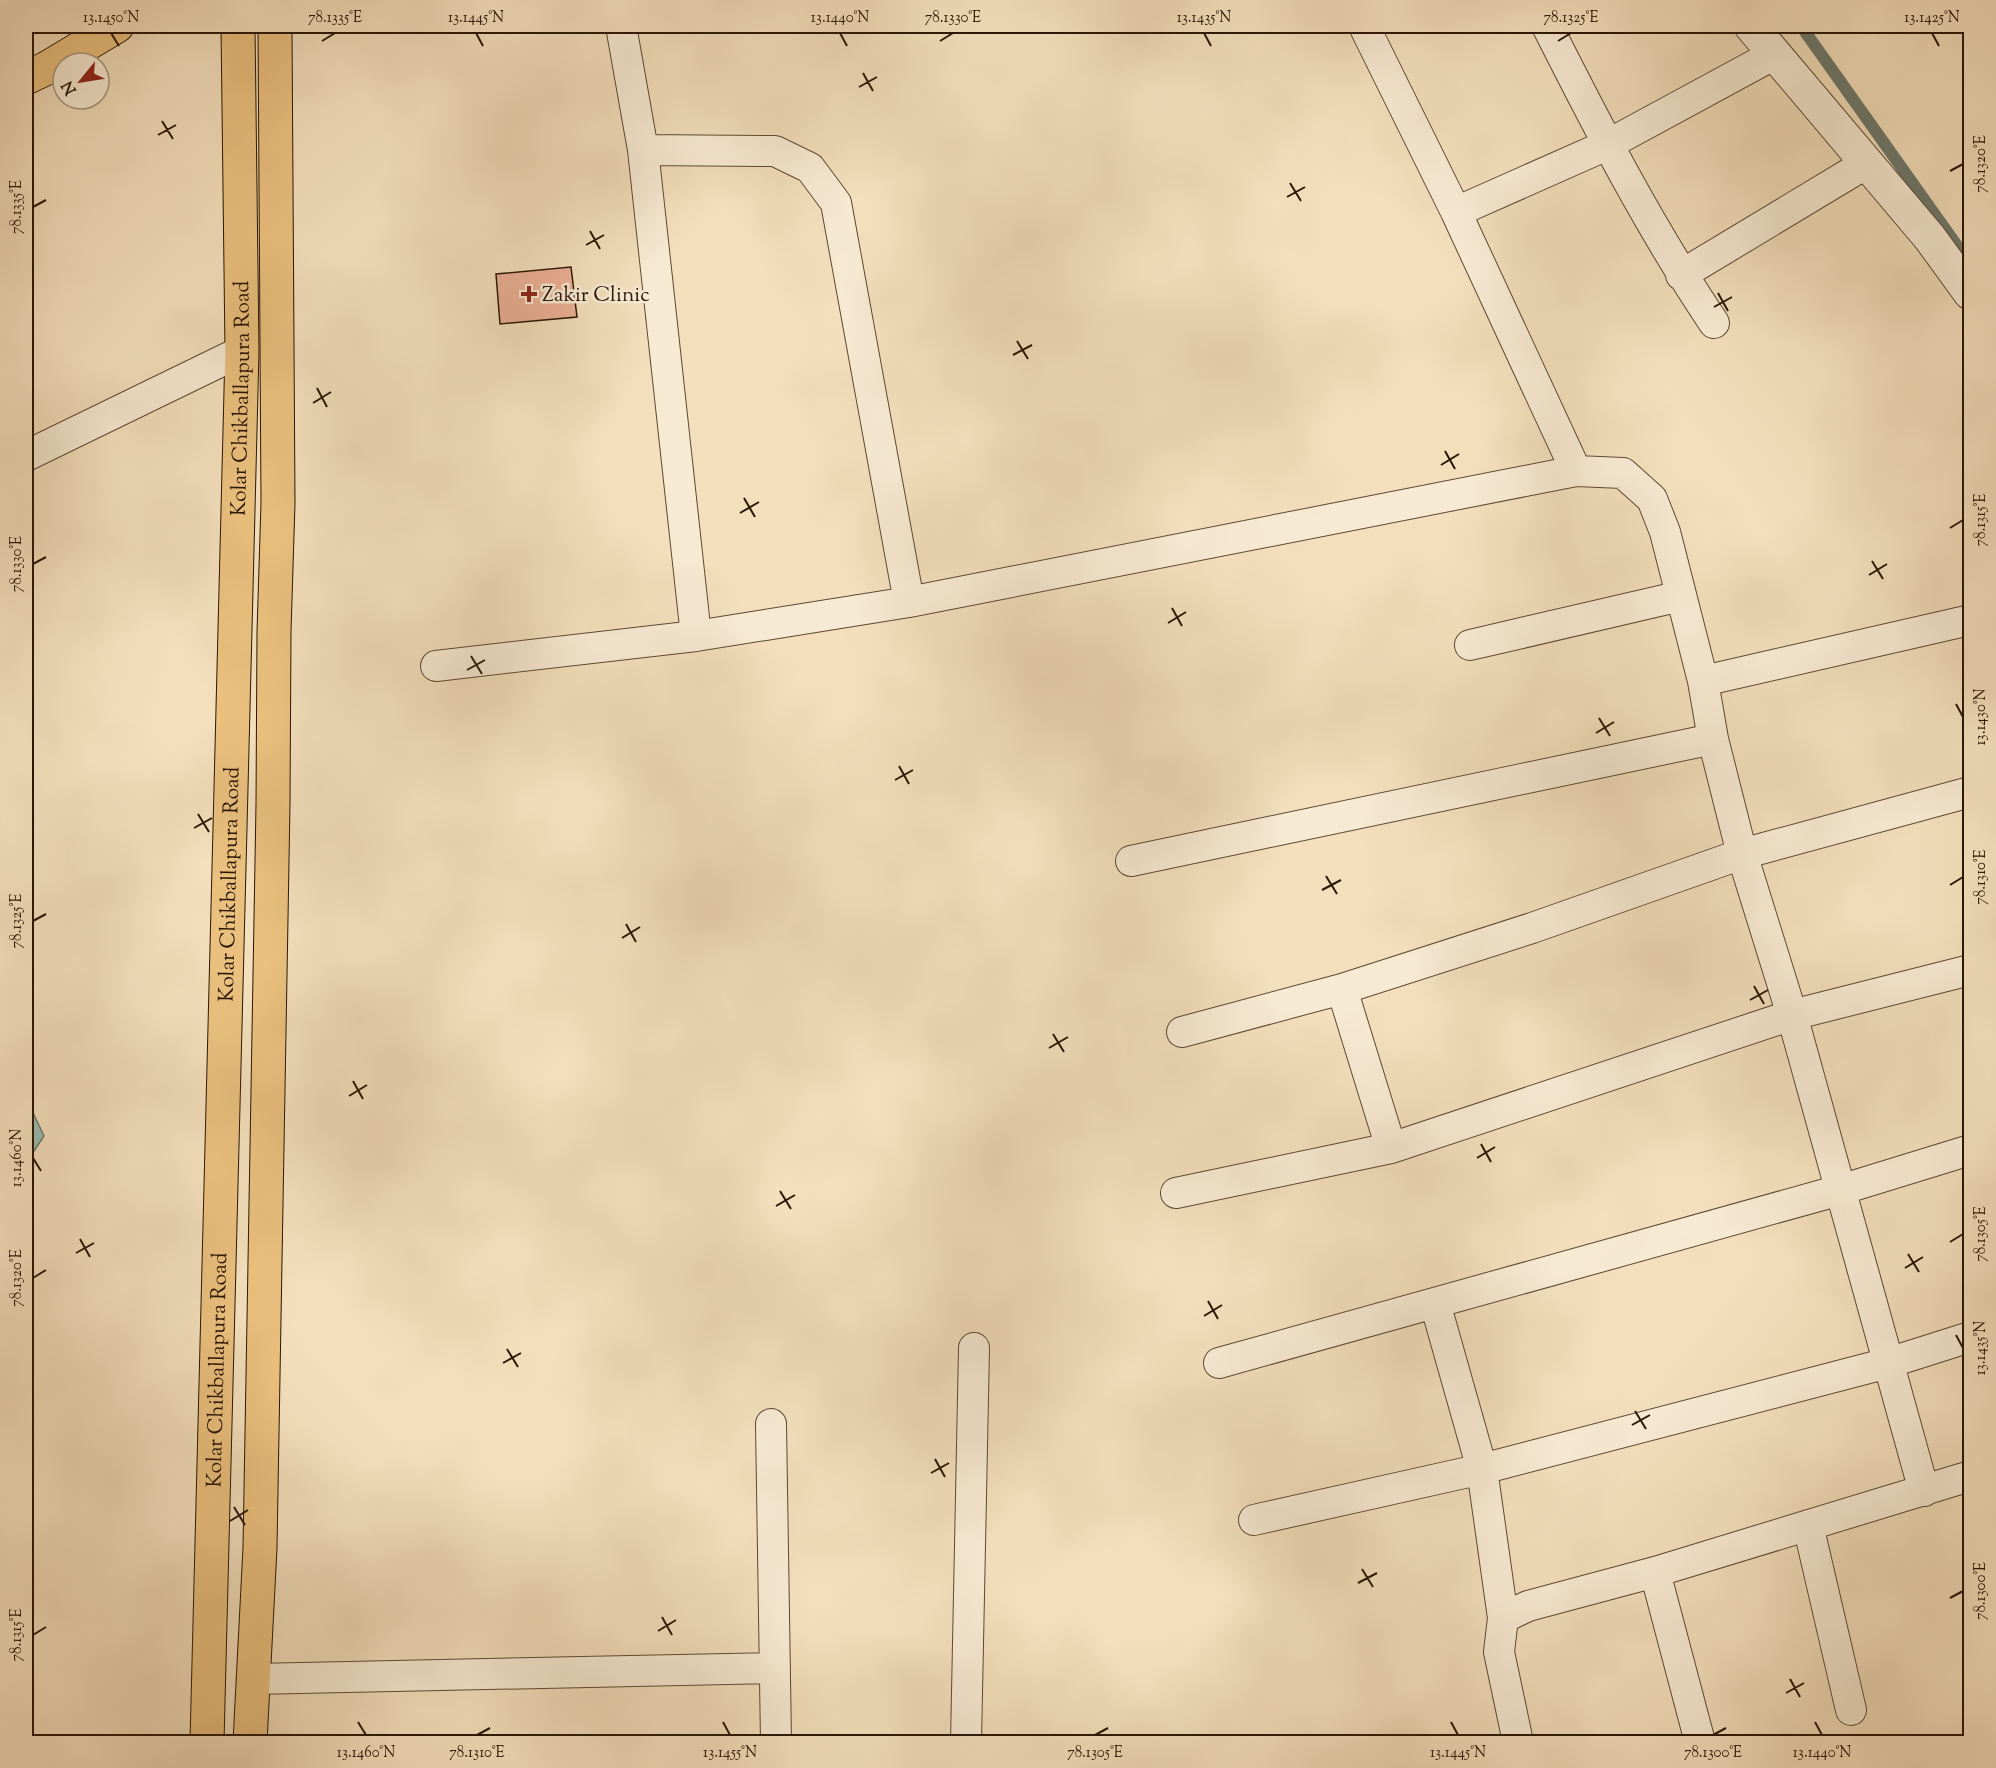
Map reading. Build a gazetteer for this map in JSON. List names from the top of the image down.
{
  "streets": {
    "main road": ["Kolar Chikballapura Road"]
  },
  "places": {
    "health": ["Zakir Clinic"]
  },
  "north": "bottom left",
  "coordinates": [
    "13.1450°N",
    "78.1335°E",
    "13.1445°N",
    "13.1440°N",
    "78.1330°E",
    "13.1435°N",
    "78.1325°E",
    "13.1425°N",
    "78.1320°E",
    "78.1315°E",
    "13.1430°N",
    "78.1310°E",
    "13.1460°N",
    "78.1305°E",
    "78.1300°E",
    "13.1455°N"
  ]
}
